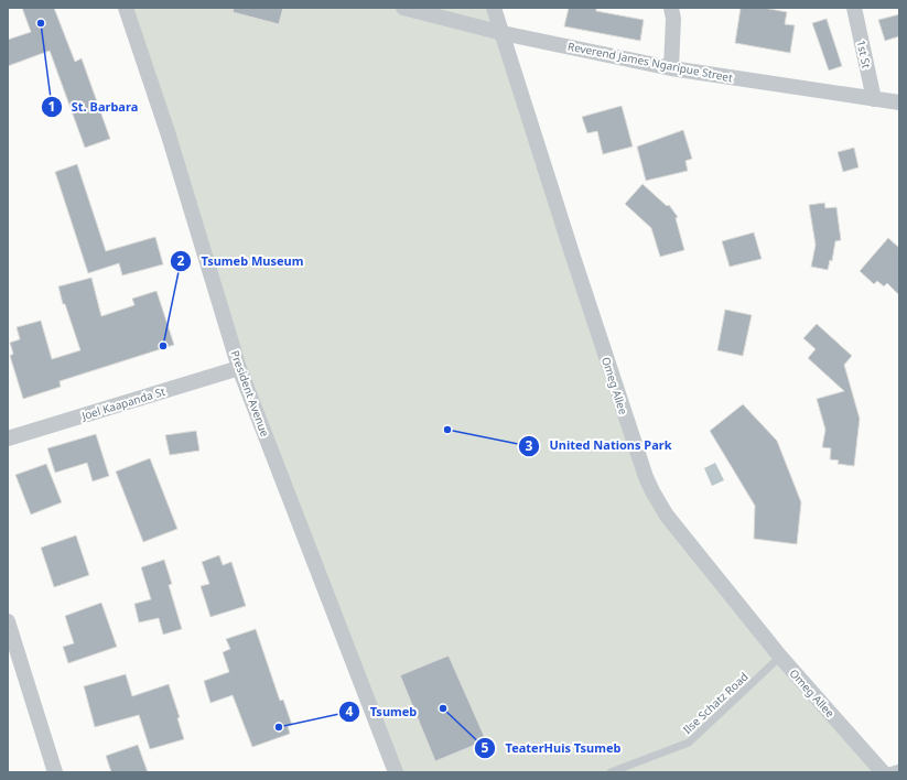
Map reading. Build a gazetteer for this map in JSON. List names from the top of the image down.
{
  "streets": {
    "street": [
      "1st St",
      "Reverend James Ngaripue Street",
      "Omeg Allee",
      "President Avenue",
      "Joel Kaapanda St"
    ],
    "lane": ["Ilse Schatz Road"]
  },
  "crossings": [
    ["1st St", "Reverend James Ngaripue Street"],
    ["Reverend James Ngaripue Street", "Omeg Allee"],
    ["Omeg Allee", "Ilse Schatz Road"],
    ["President Avenue", "Joel Kaapanda St"]
  ],
  "places": [
    "St. Barbara",
    "Tsumeb Museum",
    "United Nations Park",
    "TeaterHuis Tsumeb",
    "Tsumeb"
  ]
}
